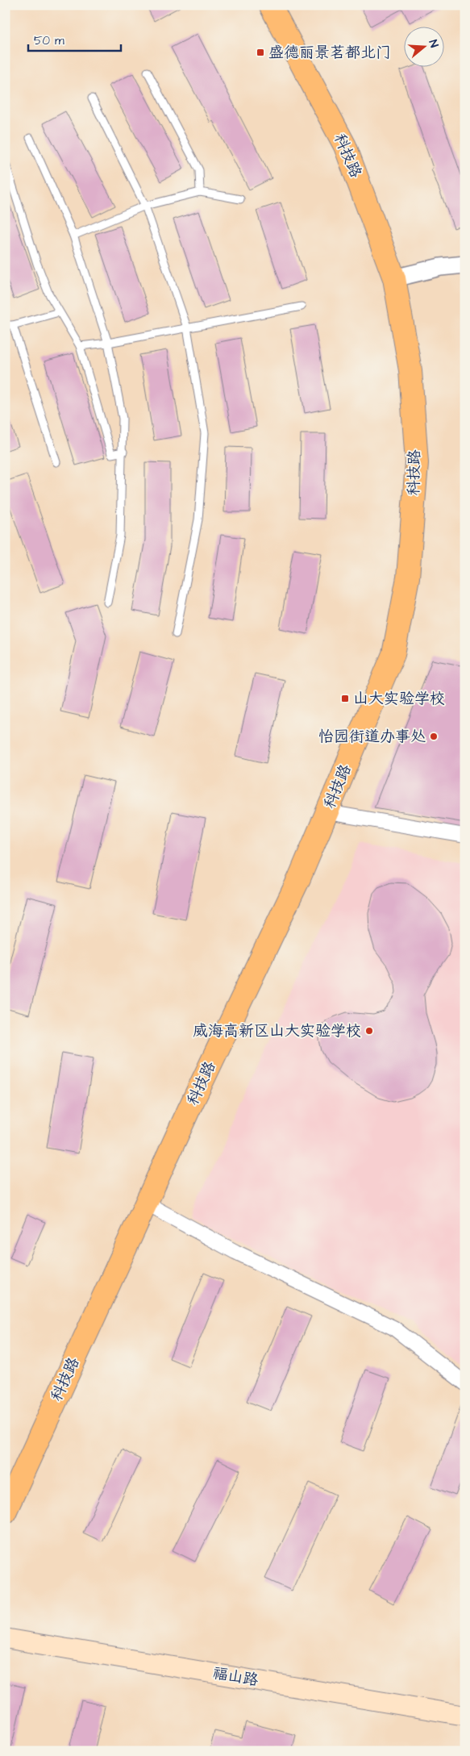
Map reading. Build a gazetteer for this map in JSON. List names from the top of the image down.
{
  "streets": {
    "main road": ["科技路", "福山路"]
  },
  "places": {
    "transit": ["盛德丽景茗都北门", "山大实验学校"],
    "other": ["怡园街道办事处", "威海高新区山大实验学校"]
  },
  "scale_bar": "50 m",
  "north": "right"
}
